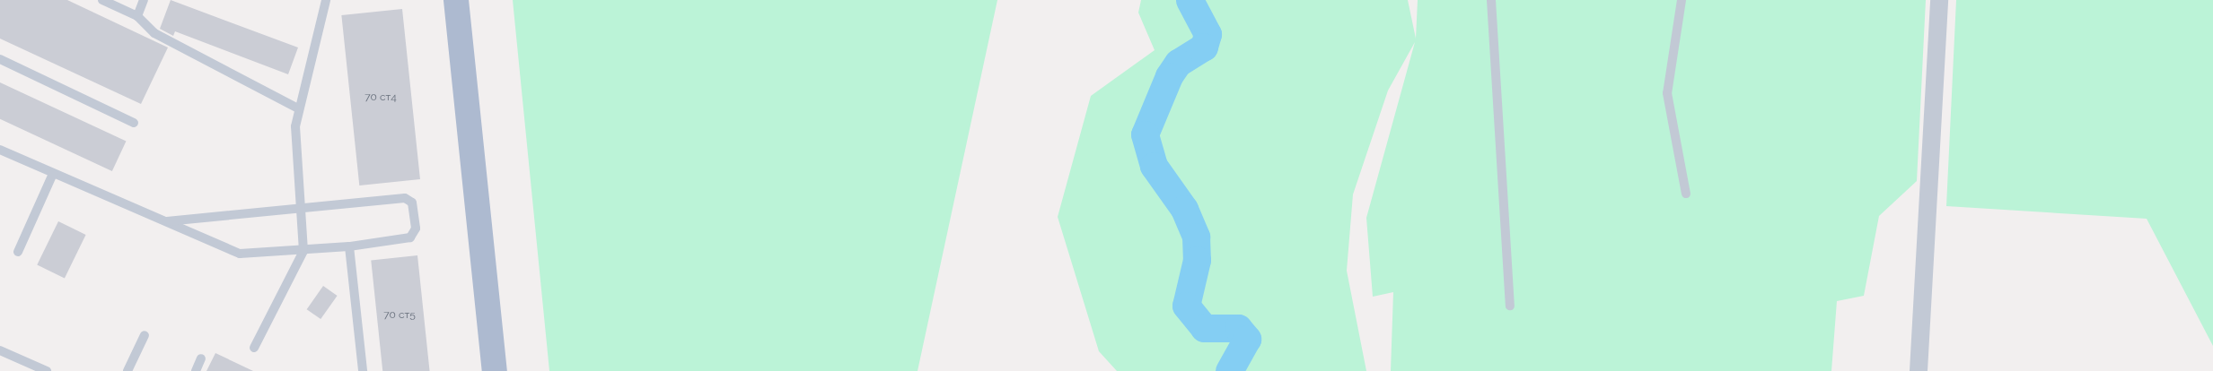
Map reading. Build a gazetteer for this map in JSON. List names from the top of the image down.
{
  "house_numbers": ["70 ст4", "70 ст5"]
}
